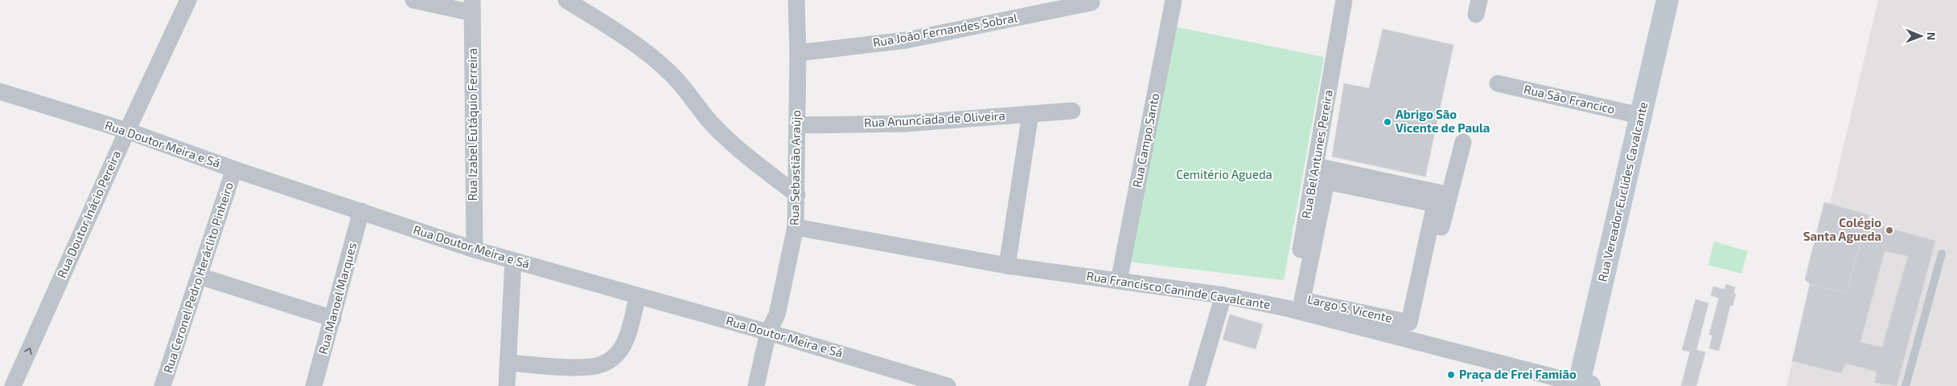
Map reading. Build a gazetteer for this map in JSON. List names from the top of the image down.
{
  "streets": {
    "street": [
      "Rua João Fernandes Sobral",
      "Rua São Francico",
      "Rua Anunciada de Oliveira",
      "Rua Izabel Eutáquio Ferreira",
      "Rua Campo Santo",
      "Rua Doutor Meira e Sá",
      "Rua Bel Antunes Pereira",
      "Rua Sebastião Araújo",
      "Rua Vereador Euclides Cavalcante",
      "Rua Doutor Inácio Pereira",
      "Rua Ceronel Pedro Heráclito Pinheiro",
      "Rua Francisco Caninde Cavalcante",
      "Rua Manoel Marques",
      "Largo S. Vicente"
    ]
  },
  "crossings": [
    ["Rua João Fernandes Sobral", "Rua Sebastião Araújo"],
    ["Rua São Francico", "Rua Vereador Euclides Cavalcante"],
    ["Rua Anunciada de Oliveira", "Rua Sebastião Araújo"],
    ["Rua Izabel Eutáquio Ferreira", "Rua Doutor Meira e Sá"],
    ["Rua Campo Santo", "Rua Francisco Caninde Cavalcante"],
    ["Rua Doutor Meira e Sá", "Rua Sebastião Araújo"],
    ["Rua Doutor Meira e Sá", "Rua Doutor Inácio Pereira"],
    ["Rua Doutor Meira e Sá", "Rua Ceronel Pedro Heráclito Pinheiro"],
    ["Rua Doutor Meira e Sá", "Rua Manoel Marques"],
    ["Rua Bel Antunes Pereira", "Rua Francisco Caninde Cavalcante"],
    ["Rua Sebastião Araújo", "Rua Francisco Caninde Cavalcante"],
    ["Rua Vereador Euclides Cavalcante", "Rua Francisco Caninde Cavalcante"]
  ],
  "one_way": ["Rua Doutor Inácio Pereira"],
  "parks": ["Cemitério Agueda"],
  "places": ["Abrigo São Vicente de Paula", "Colégio Santa Agueda", "Praça de Frei Famião"],
  "north": "right"
}
